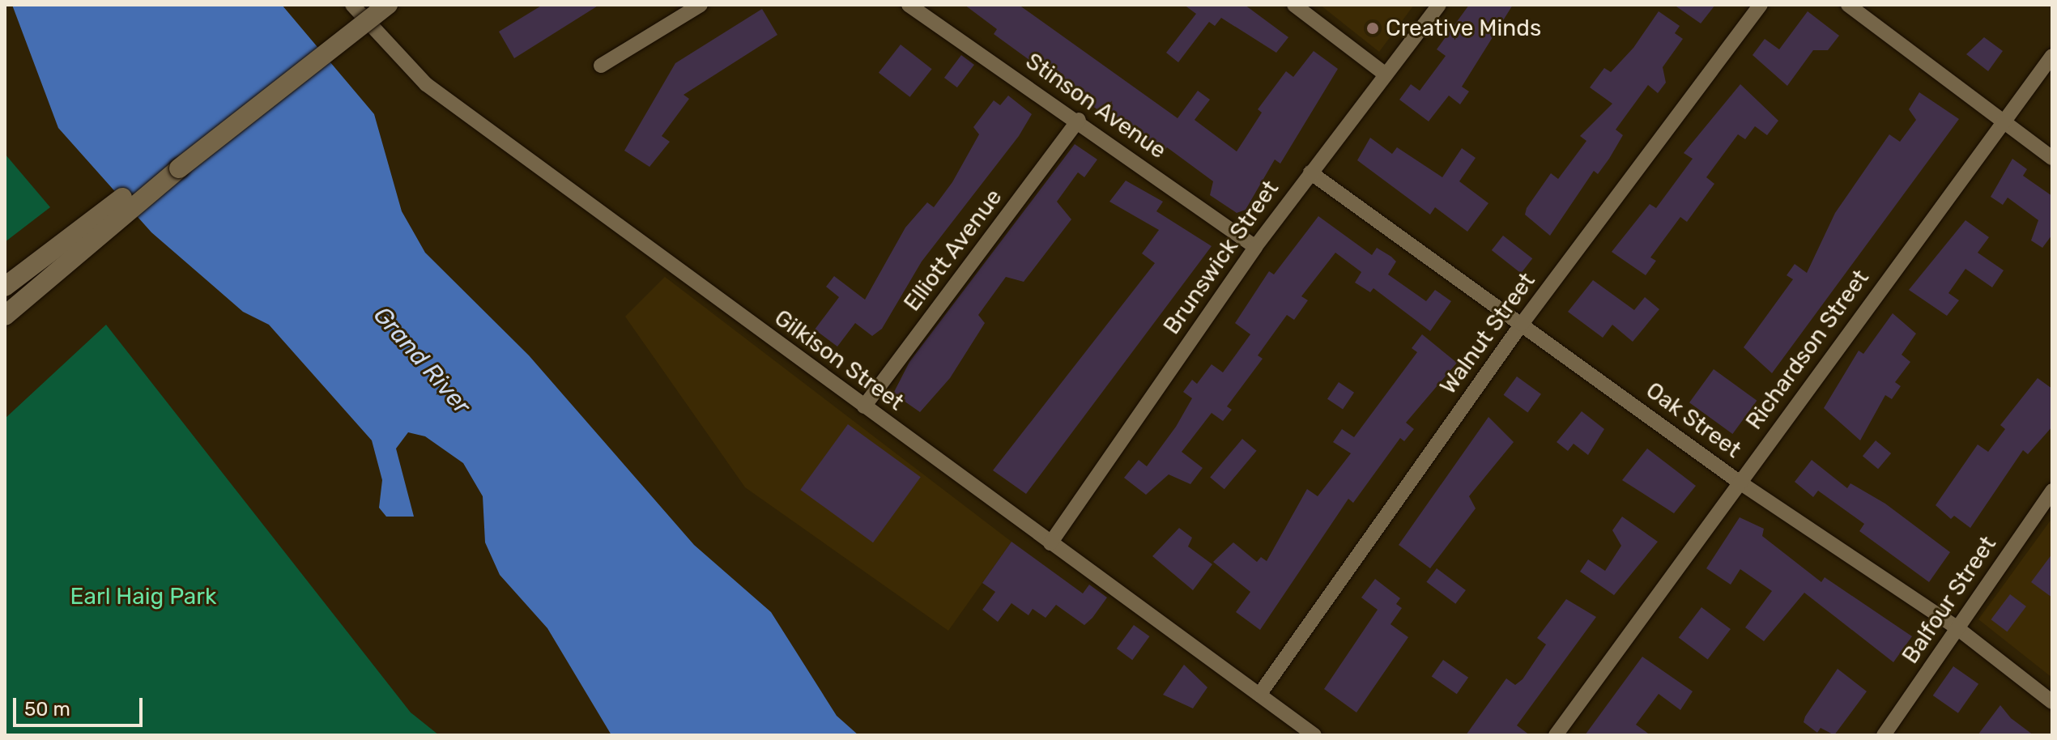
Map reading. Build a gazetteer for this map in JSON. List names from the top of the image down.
{
  "streets": {
    "street": [
      "Stinson Avenue",
      "Elliott Avenue",
      "Brunswick Street",
      "Walnut Street",
      "Richardson Street",
      "Gilkison Street",
      "Oak Street",
      "Balfour Street"
    ]
  },
  "crossings": [
    ["Stinson Avenue", "Elliott Avenue"],
    ["Stinson Avenue", "Brunswick Street"],
    ["Elliott Avenue", "Gilkison Street"],
    ["Brunswick Street", "Gilkison Street"],
    ["Brunswick Street", "Oak Street"],
    ["Walnut Street", "Gilkison Street"],
    ["Walnut Street", "Oak Street"],
    ["Richardson Street", "Oak Street"],
    ["Oak Street", "Balfour Street"]
  ],
  "water": ["Grand River"],
  "parks": ["Earl Haig Park"],
  "places": ["Creative Minds"],
  "scale_bar": "50 m"
}
